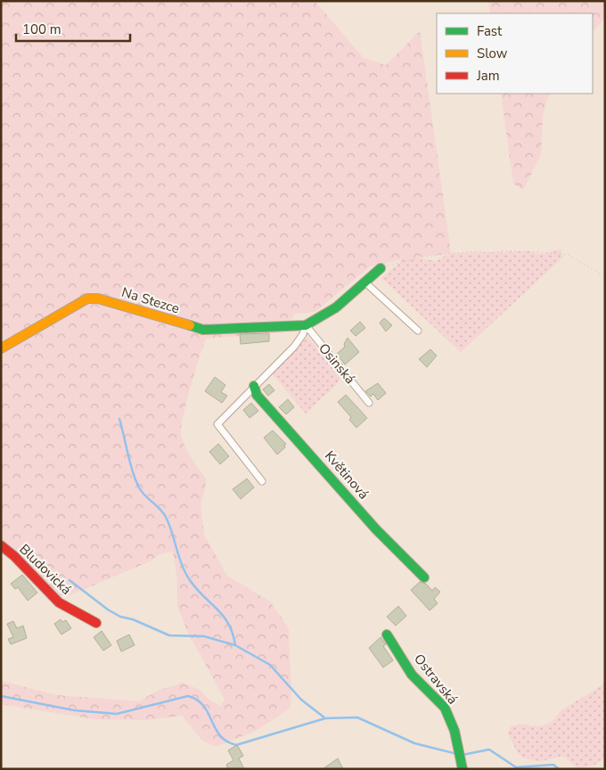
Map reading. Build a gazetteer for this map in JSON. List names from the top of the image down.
{
  "streets": {
    "street": [
      "Na Stezce",
      "Osinská",
      "Květinová",
      "Bludovická",
      "Ostravská"
    ]
  },
  "crossings": [
    ["Na Stezce", "Osinská"]
  ],
  "legend": ["Fast", "Slow", "Jam"],
  "scale_bar": "100 m"
}
